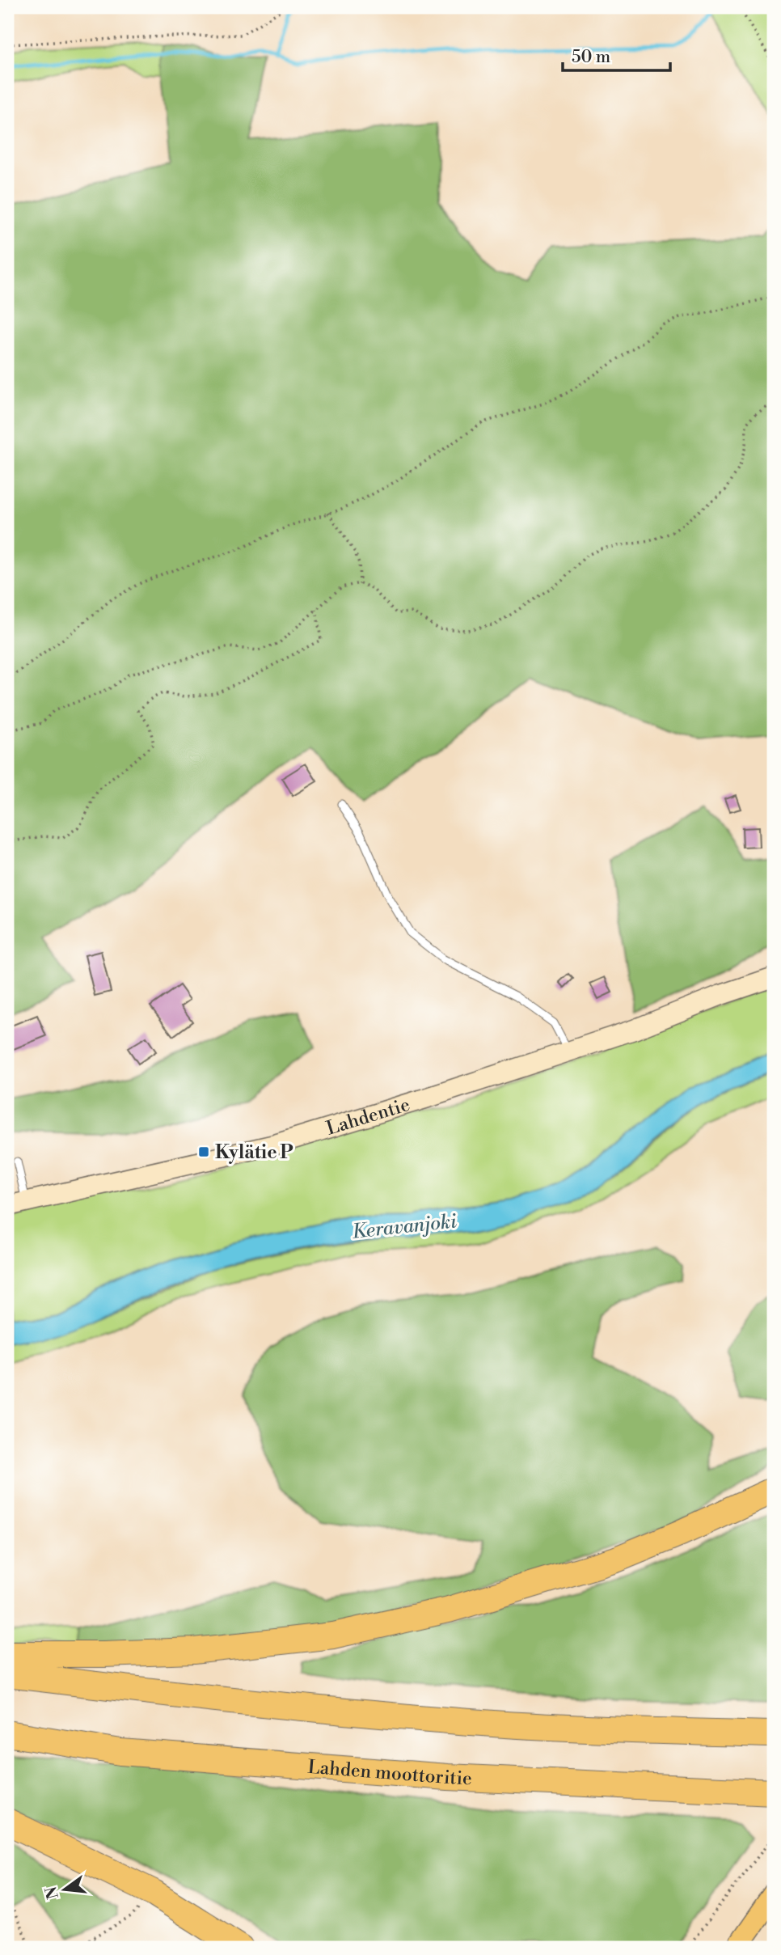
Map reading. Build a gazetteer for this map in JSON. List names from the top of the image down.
{
  "streets": {
    "highway": ["Lahden moottoritie"],
    "main road": ["Lahdentie"]
  },
  "water": ["Keravanjoki"],
  "places": {
    "transit": ["Kylätie P"]
  },
  "scale_bar": "50 m",
  "north": "left"
}
